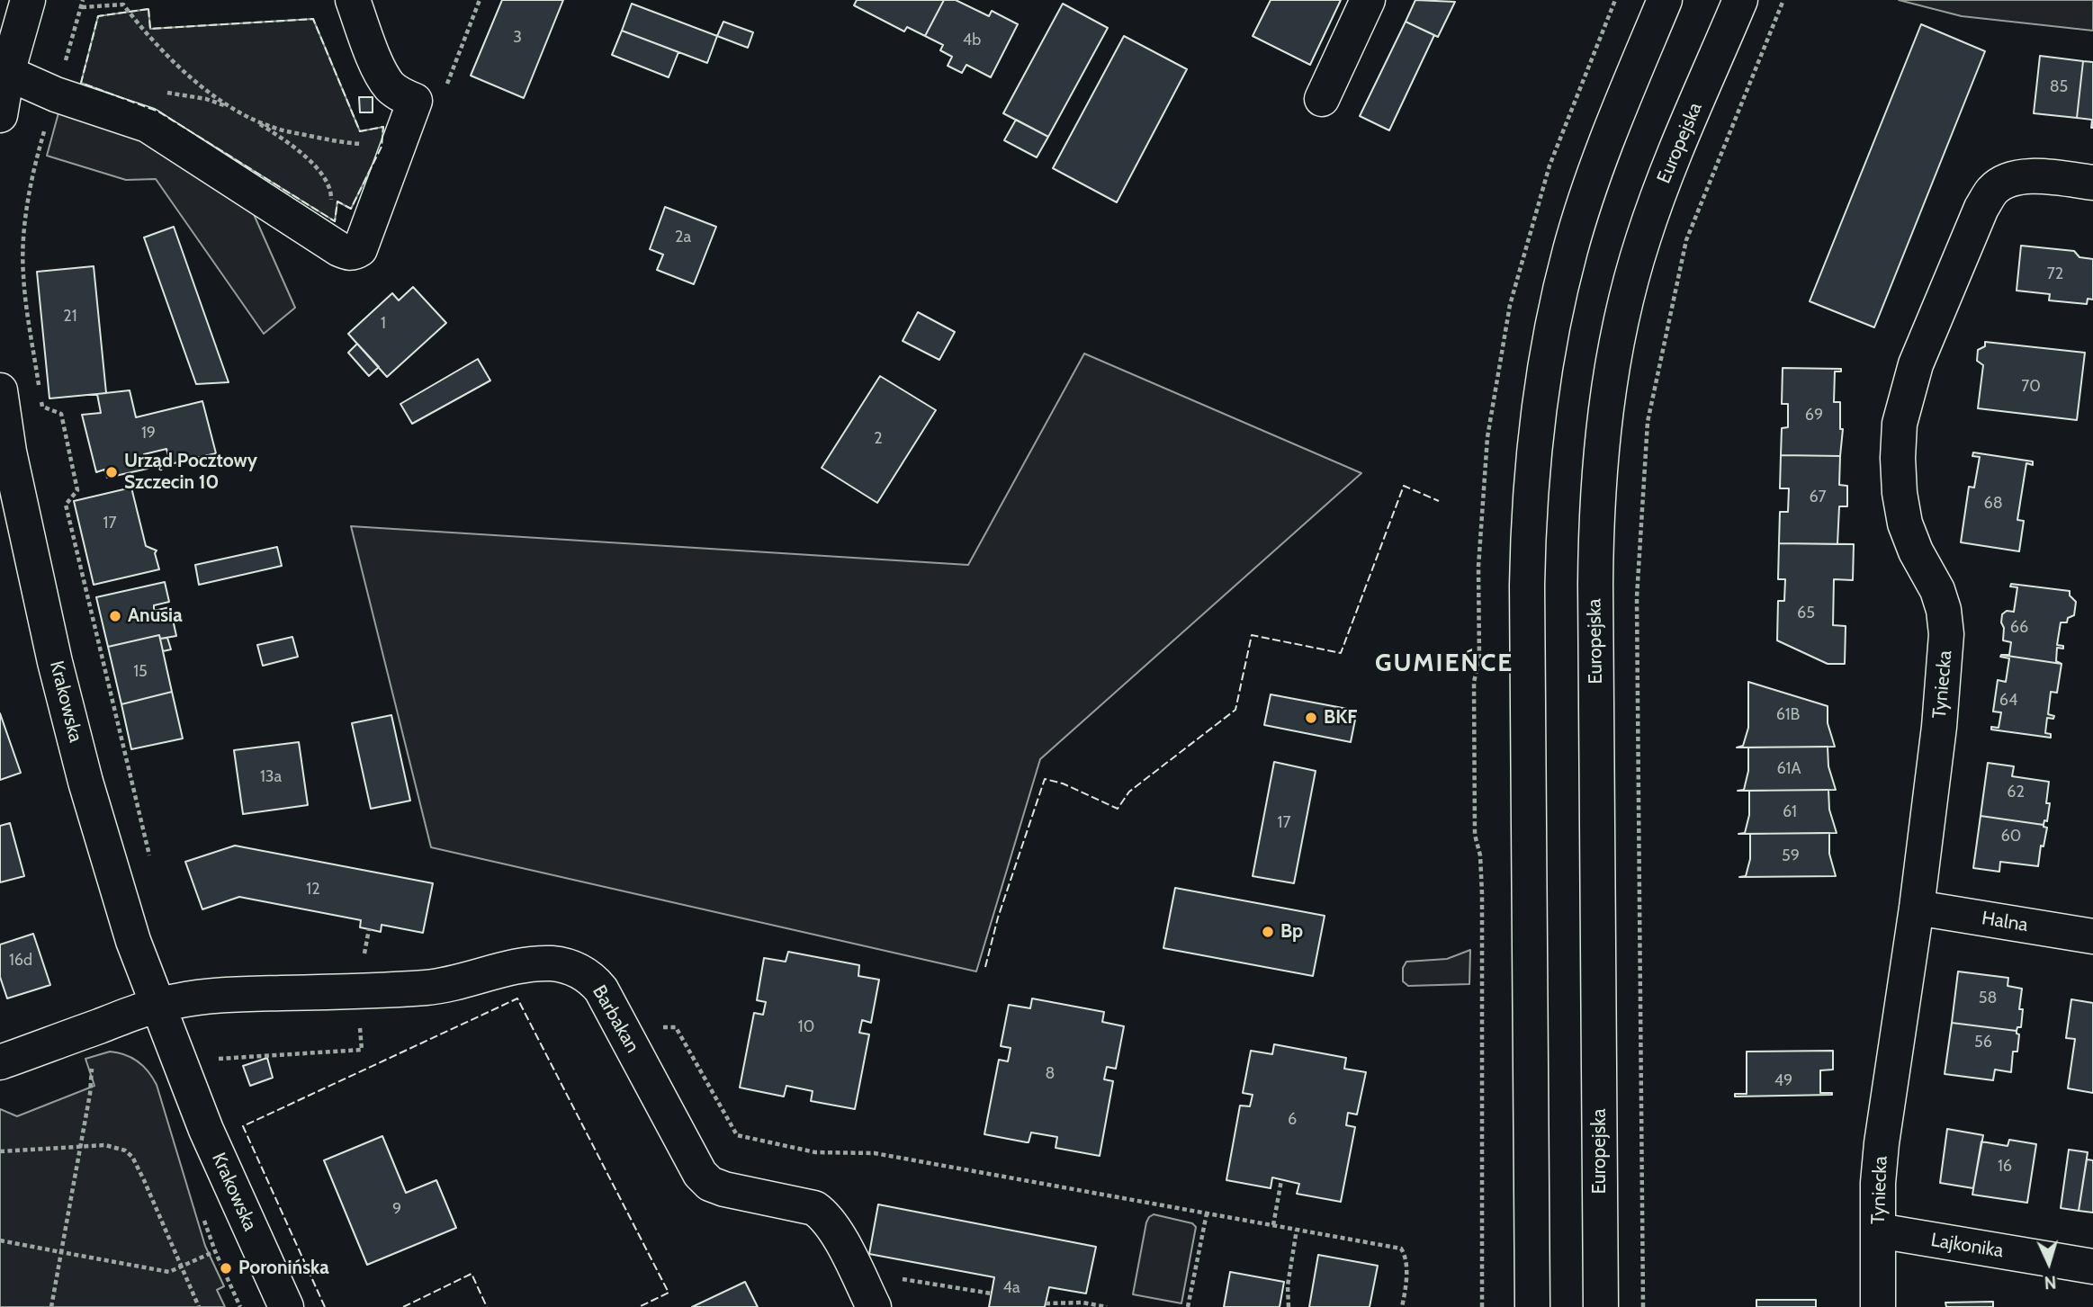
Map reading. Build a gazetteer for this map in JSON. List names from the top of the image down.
{
  "streets": {
    "street": [
      "Europejska",
      "Tyniecka",
      "Krakowska",
      "Halna",
      "Barbakan",
      "Lajkonika"
    ]
  },
  "crossings": [
    ["Tyniecka", "Halna"],
    ["Tyniecka", "Lajkonika"],
    ["Krakowska", "Barbakan"]
  ],
  "districts": ["GUMIEŃCE"],
  "places": [
    "Urząd Pocztowy Szczecin 10",
    "Anusia",
    "BKF",
    "Bp",
    "Poronińska"
  ],
  "house_numbers": [
    "3",
    "4b",
    "85",
    "2a",
    "72",
    "21",
    "1",
    "70",
    "69",
    "19",
    "2",
    "67",
    "68",
    "17",
    "65",
    "66",
    "15",
    "64",
    "61B",
    "61A",
    "13a",
    "62",
    "61",
    "17",
    "60",
    "59",
    "12",
    "16d",
    "58",
    "10",
    "56",
    "8",
    "49",
    "6",
    "16",
    "9",
    "4a"
  ],
  "north": "bottom"
}
